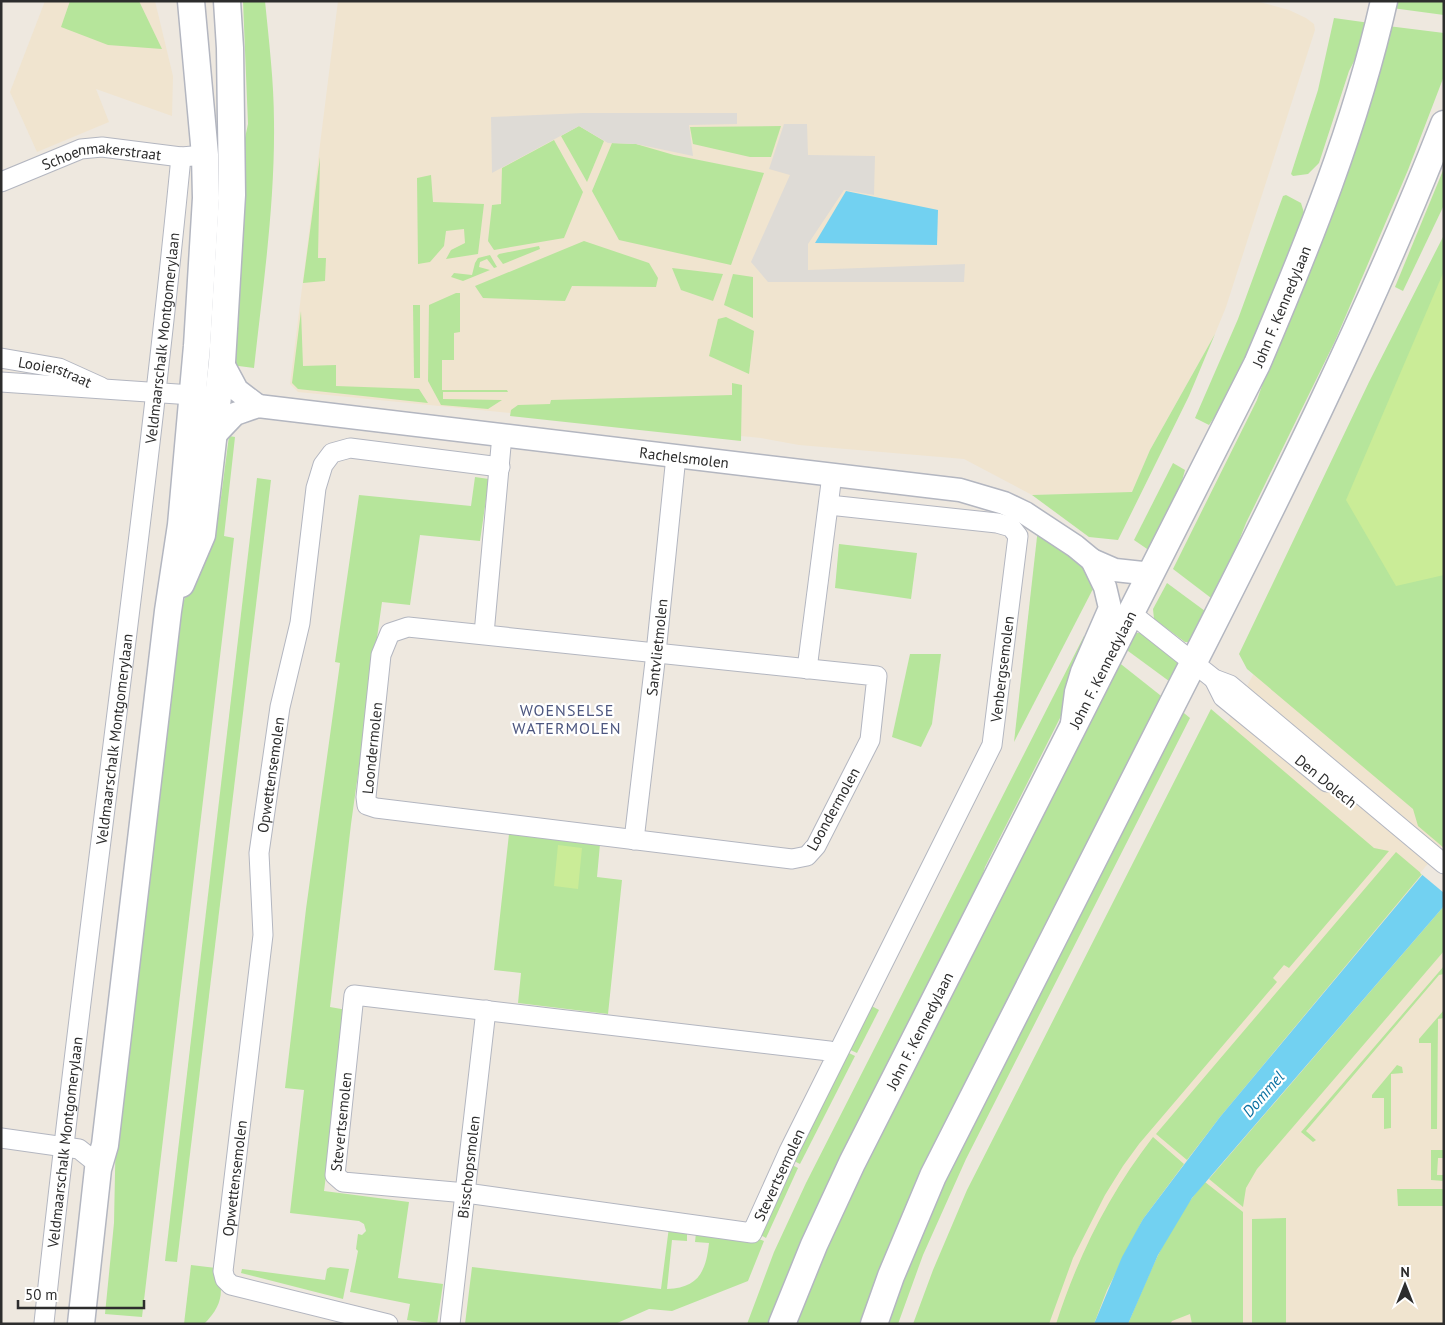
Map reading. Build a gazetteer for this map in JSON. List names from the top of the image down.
{
  "streets": {
    "main road": ["John F. Kennedylaan", "Veldmaarschalk Montgomerylaan"],
    "street": [
      "Schoenmakerstraat",
      "Looierstraat",
      "Rachelsmolen",
      "Santvlietmolen",
      "Venbergsemolen",
      "Loondermolen",
      "Opwettensemolen",
      "Den Dolech",
      "Stevertsemolen",
      "Bisschopsmolen"
    ]
  },
  "crossings": [
    ["Schoenmakerstraat", "Veldmaarschalk Montgomerylaan"],
    ["John F. Kennedylaan", "Rachelsmolen"],
    ["Veldmaarschalk Montgomerylaan", "Looierstraat"],
    ["Veldmaarschalk Montgomerylaan", "Rachelsmolen"],
    ["Rachelsmolen", "Santvlietmolen"],
    ["Santvlietmolen", "Loondermolen"],
    ["Venbergsemolen", "Stevertsemolen"],
    ["Stevertsemolen", "Bisschopsmolen"]
  ],
  "districts": ["WOENSELSE WATERMOLEN"],
  "water": ["Dommel"],
  "scale_bar": "50 m",
  "north": "top"
}
